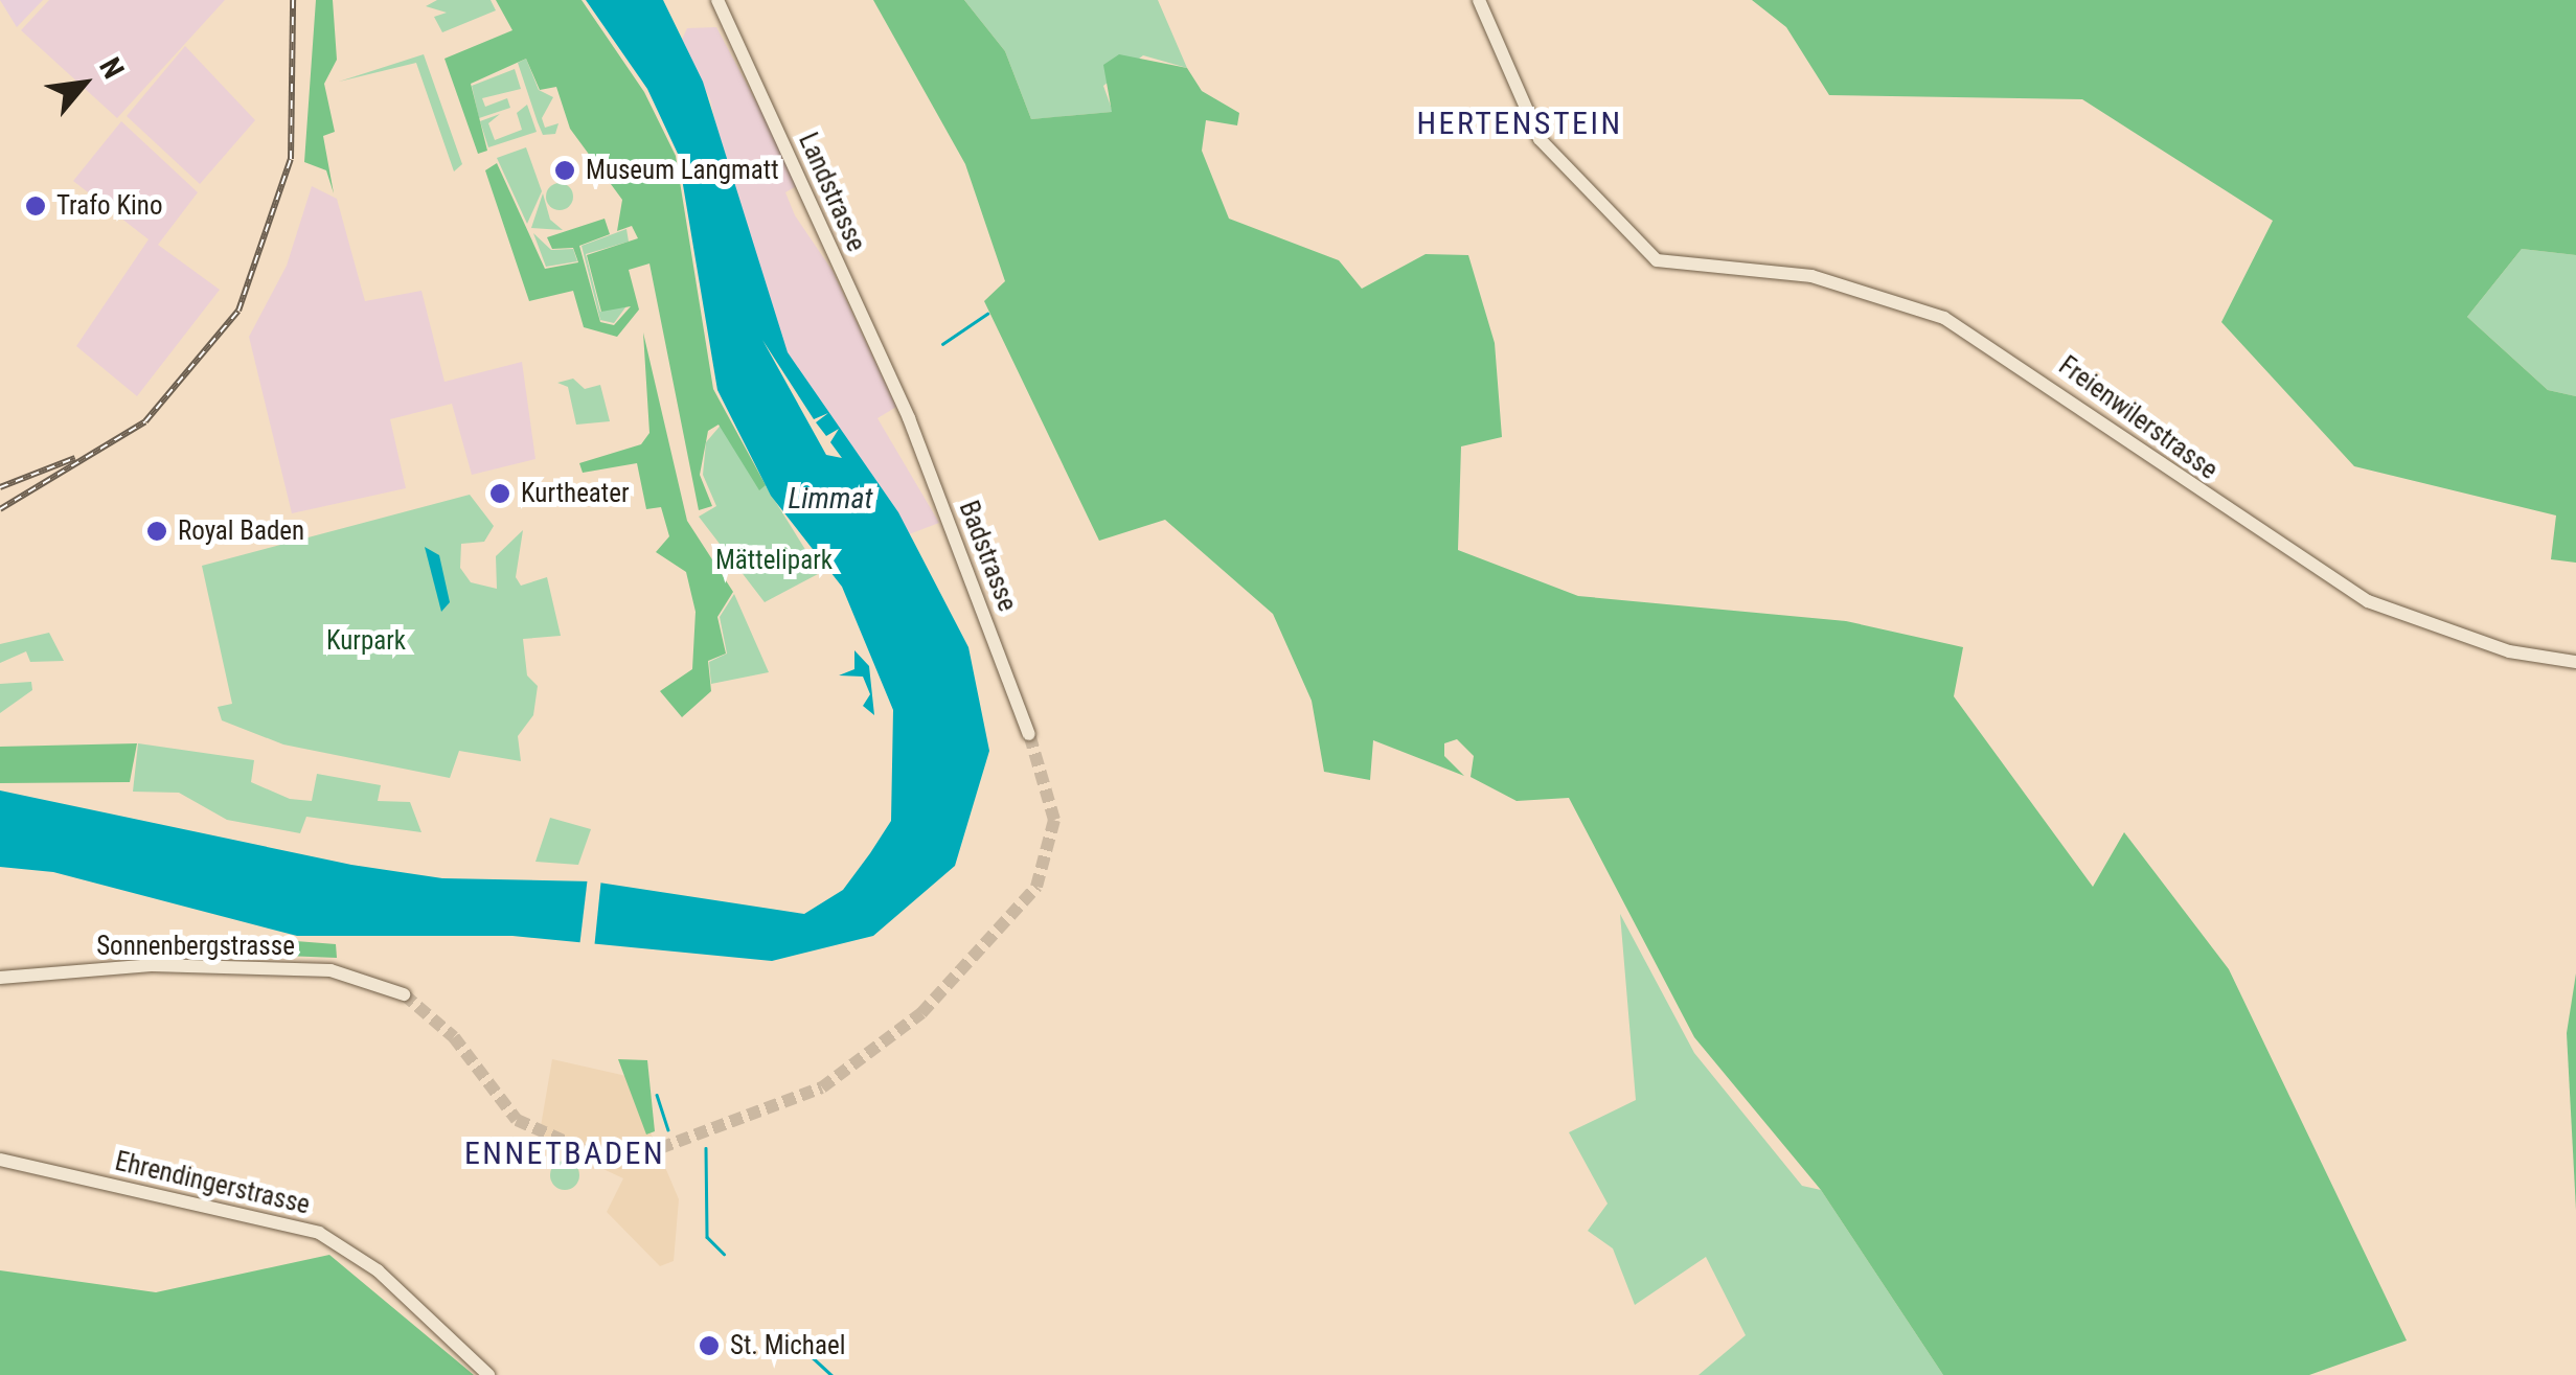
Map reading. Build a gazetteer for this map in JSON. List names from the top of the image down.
{
  "streets": {
    "main road": [
      "Landstrasse",
      "Freienwilerstrasse",
      "Badstrasse",
      "Sonnenbergstrasse",
      "Ehrendingerstrasse"
    ]
  },
  "crossings": [
    ["Landstrasse", "Badstrasse"]
  ],
  "districts": ["HERTENSTEIN", "ENNETBADEN"],
  "water": ["Limmat"],
  "parks": ["Mättelipark", "Kurpark"],
  "places": [
    "Museum Langmatt",
    "Trafo Kino",
    "Kurtheater",
    "Royal Baden",
    "St. Michael"
  ],
  "north": "top right"
}
